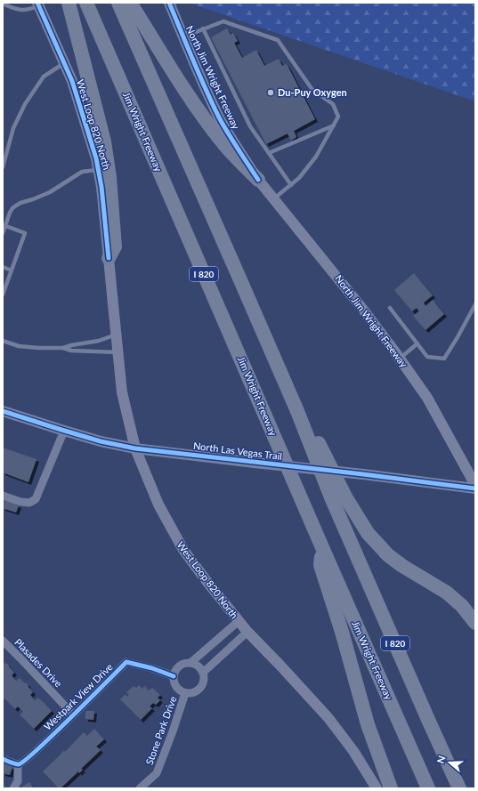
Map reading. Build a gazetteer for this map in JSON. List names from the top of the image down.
{
  "streets": {
    "highway": ["Jim Wright Freeway", "I 820"],
    "main road": ["North Jim Wright Freeway", "West Loop 820 North", "North Las Vegas Trail"],
    "street": ["Plasades Drive", "Westpark View Drive", "Stone Park Drive"]
  },
  "crossings": [
    ["West Loop 820 North", "North Las Vegas Trail"],
    ["Plasades Drive", "Westpark View Drive"],
    ["Westpark View Drive", "Stone Park Drive"]
  ],
  "places": ["Du-Puy Oxygen"],
  "north": "left"
}
